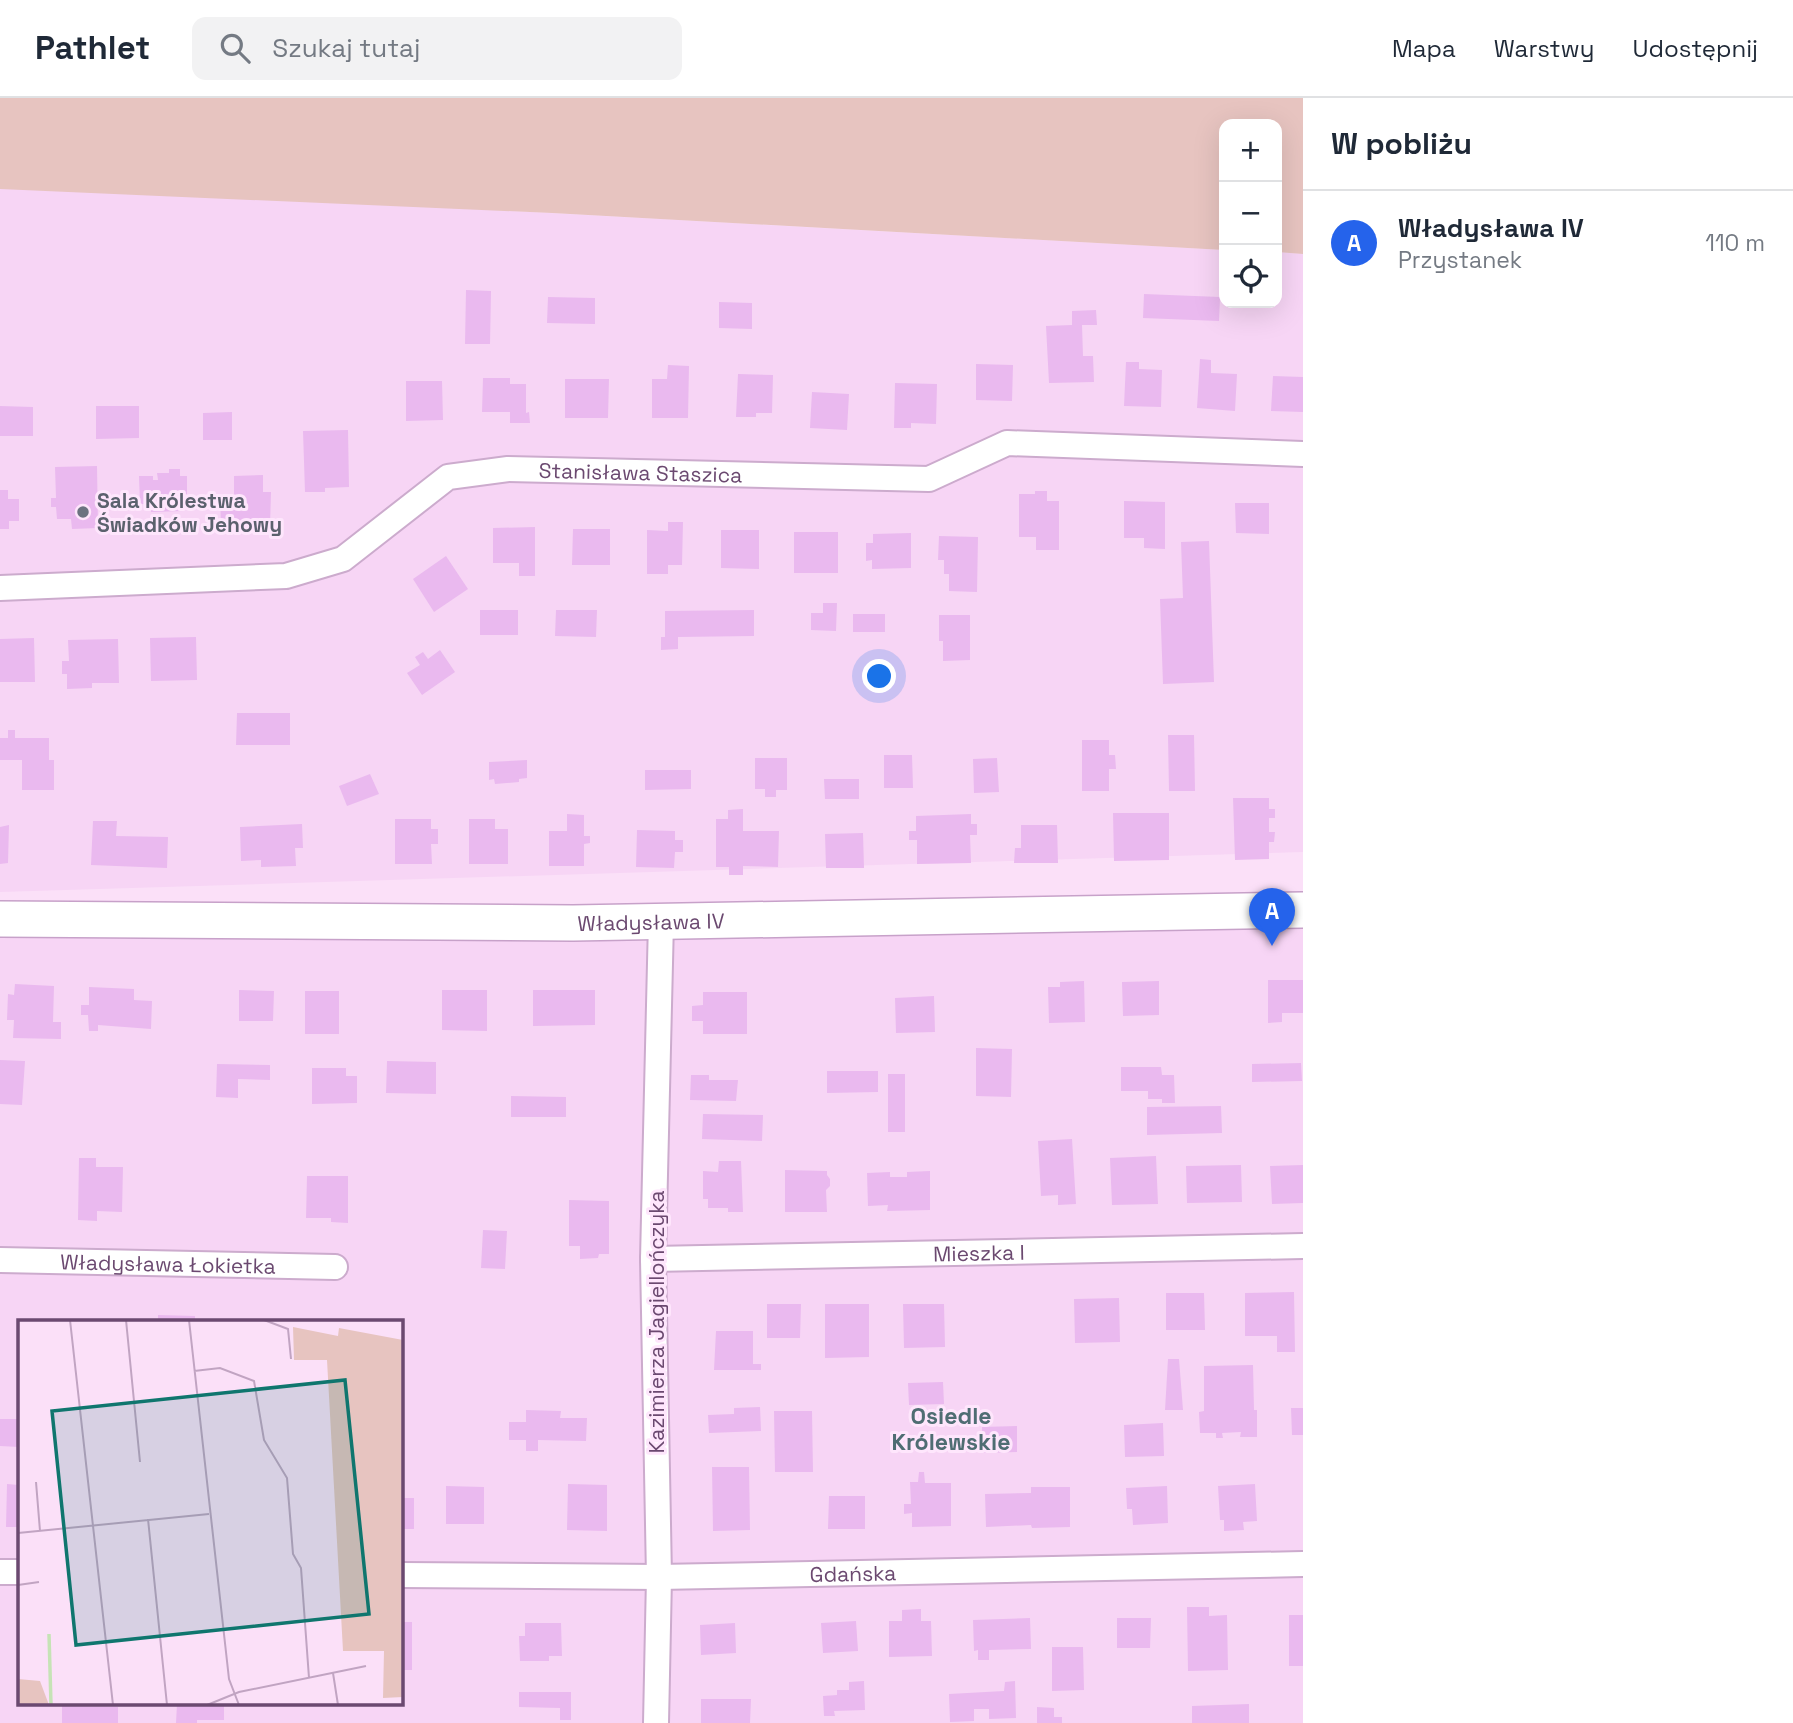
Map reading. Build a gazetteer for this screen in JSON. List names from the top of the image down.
{
  "streets": {
    "street": [
      "Stanisława Staszica",
      "Władysława IV",
      "Mieszka I",
      "Władysława Łokietka",
      "Kazimierza Jagiellończyka",
      "Gdańska"
    ]
  },
  "crossings": [
    ["Władysława IV", "Kazimierza Jagiellończyka"],
    ["Mieszka I", "Kazimierza Jagiellończyka"],
    ["Kazimierza Jagiellończyka", "Gdańska"]
  ],
  "districts": ["Osiedle Królewskie"],
  "places": ["Sala Królestwa Świadków Jehowy"],
  "page": {
    "header": "Pathlet",
    "search": "Szukaj tutaj",
    "nav": ["Mapa", "Warstwy", "Udostępnij"],
    "heading": "W pobliżu",
    "map_buttons": ["+", "−"],
    "list": [
      {
        "mark": "A",
        "name": "Władysława IV",
        "note": "Przystanek",
        "value": "110 m"
      }
    ],
    "pins": "A"
  }
}
